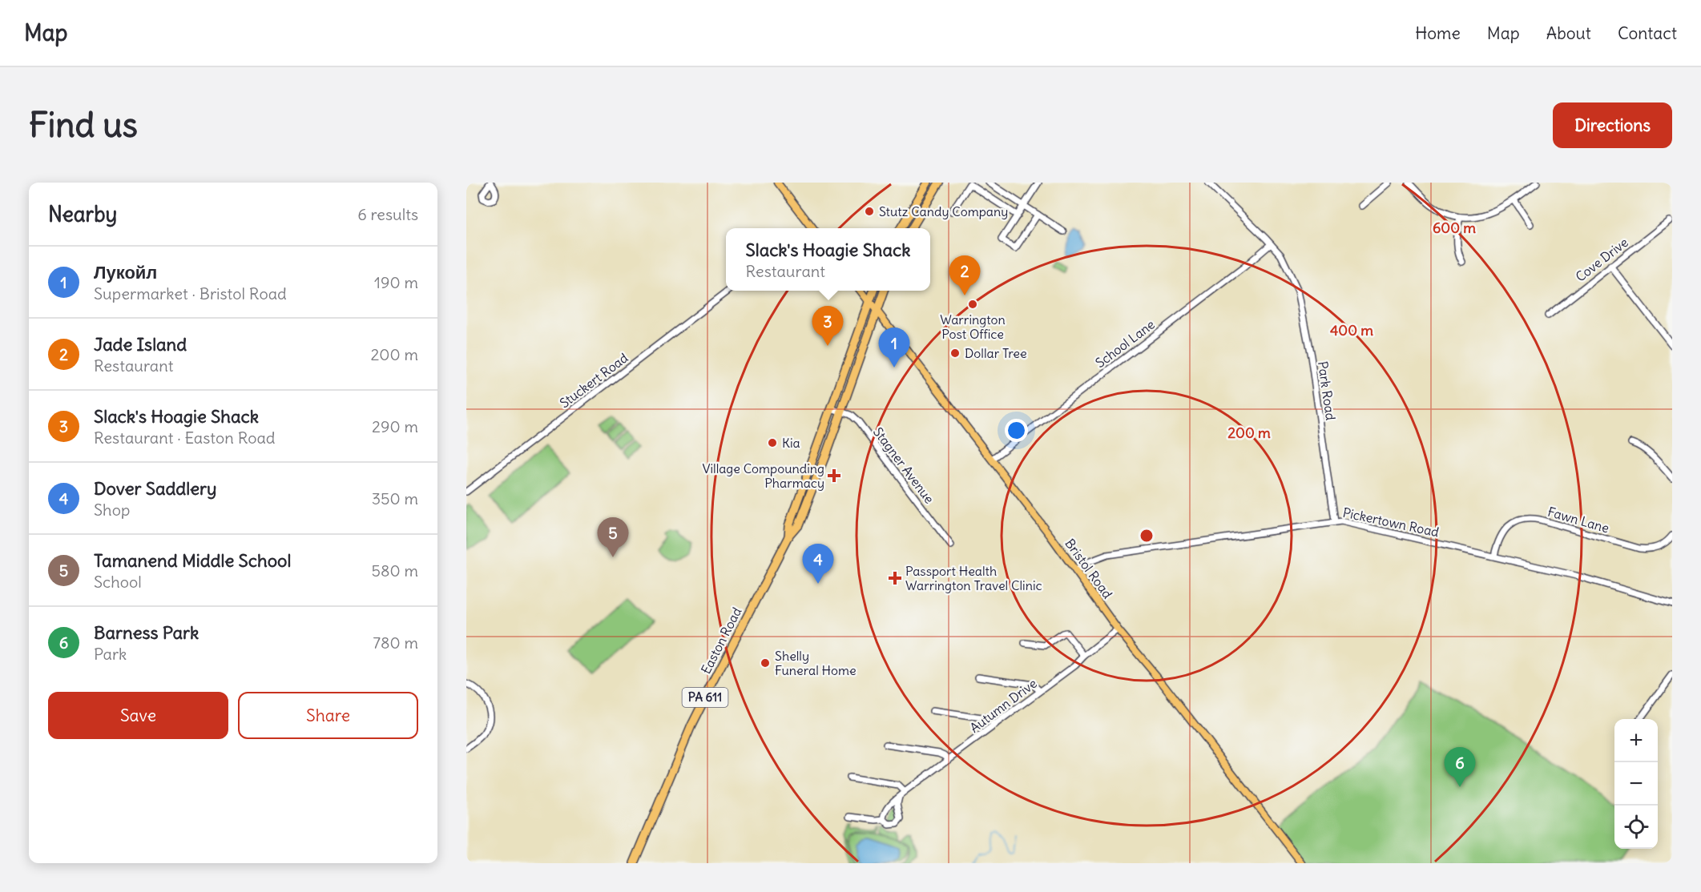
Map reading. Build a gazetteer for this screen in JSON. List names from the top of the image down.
{
  "streets": {
    "highway": ["Easton Road", "PA 611"],
    "main road": ["Bristol Road"],
    "street": [
      "Cove Drive",
      "School Lane",
      "Stuckert Road",
      "Park Road",
      "Stagner Avenue",
      "Fawn Lane",
      "Pickertown Road",
      "Autumn Drive"
    ]
  },
  "crossings": [
    ["School Lane", "Park Road"],
    ["School Lane", "Bristol Road"],
    ["Park Road", "Pickertown Road"],
    ["Stagner Avenue", "Easton Road"],
    ["Fawn Lane", "Pickertown Road"],
    ["Pickertown Road", "Bristol Road"],
    ["Bristol Road", "Easton Road"],
    ["Bristol Road", "Autumn Drive"]
  ],
  "places": {
    "other": [
      "Stutz Candy Company",
      "Warrington Post Office",
      "Dollar Tree",
      "Kia",
      "Shelly Funeral Home"
    ],
    "health": ["Village Compounding Pharmacy", "Passport Health Warrington Travel Clinic"]
  },
  "page": {
    "header": "Map",
    "nav": [
      "Home",
      "Map",
      "About",
      "Contact"
    ],
    "buttons": [
      "Directions",
      ["Save", "Share"]
    ],
    "title": "Find us",
    "heading": ["Nearby", "6 results"],
    "popup": ["Slack's Hoagie Shack", "Restaurant"],
    "list": [
      {
        "mark": "1",
        "name": "Лукойл",
        "note": "Supermarket · Bristol Road",
        "value": "190 m"
      },
      {
        "mark": "2",
        "name": "Jade Island",
        "note": "Restaurant",
        "value": "200 m"
      },
      {
        "mark": "3",
        "name": "Slack's Hoagie Shack",
        "note": "Restaurant · Easton Road",
        "value": "290 m"
      },
      {
        "mark": "4",
        "name": "Dover Saddlery",
        "note": "Shop",
        "value": "350 m"
      },
      {
        "mark": "5",
        "name": "Tamanend Middle School",
        "note": "School",
        "value": "580 m"
      },
      {
        "mark": "6",
        "name": "Barness Park",
        "note": "Park",
        "value": "780 m"
      }
    ],
    "pins": [
      "2",
      "3",
      "1",
      "5",
      "4",
      "6"
    ],
    "map_buttons": ["+", "−"]
  },
  "rings": ["600 m", "400 m", "200 m"]
}
